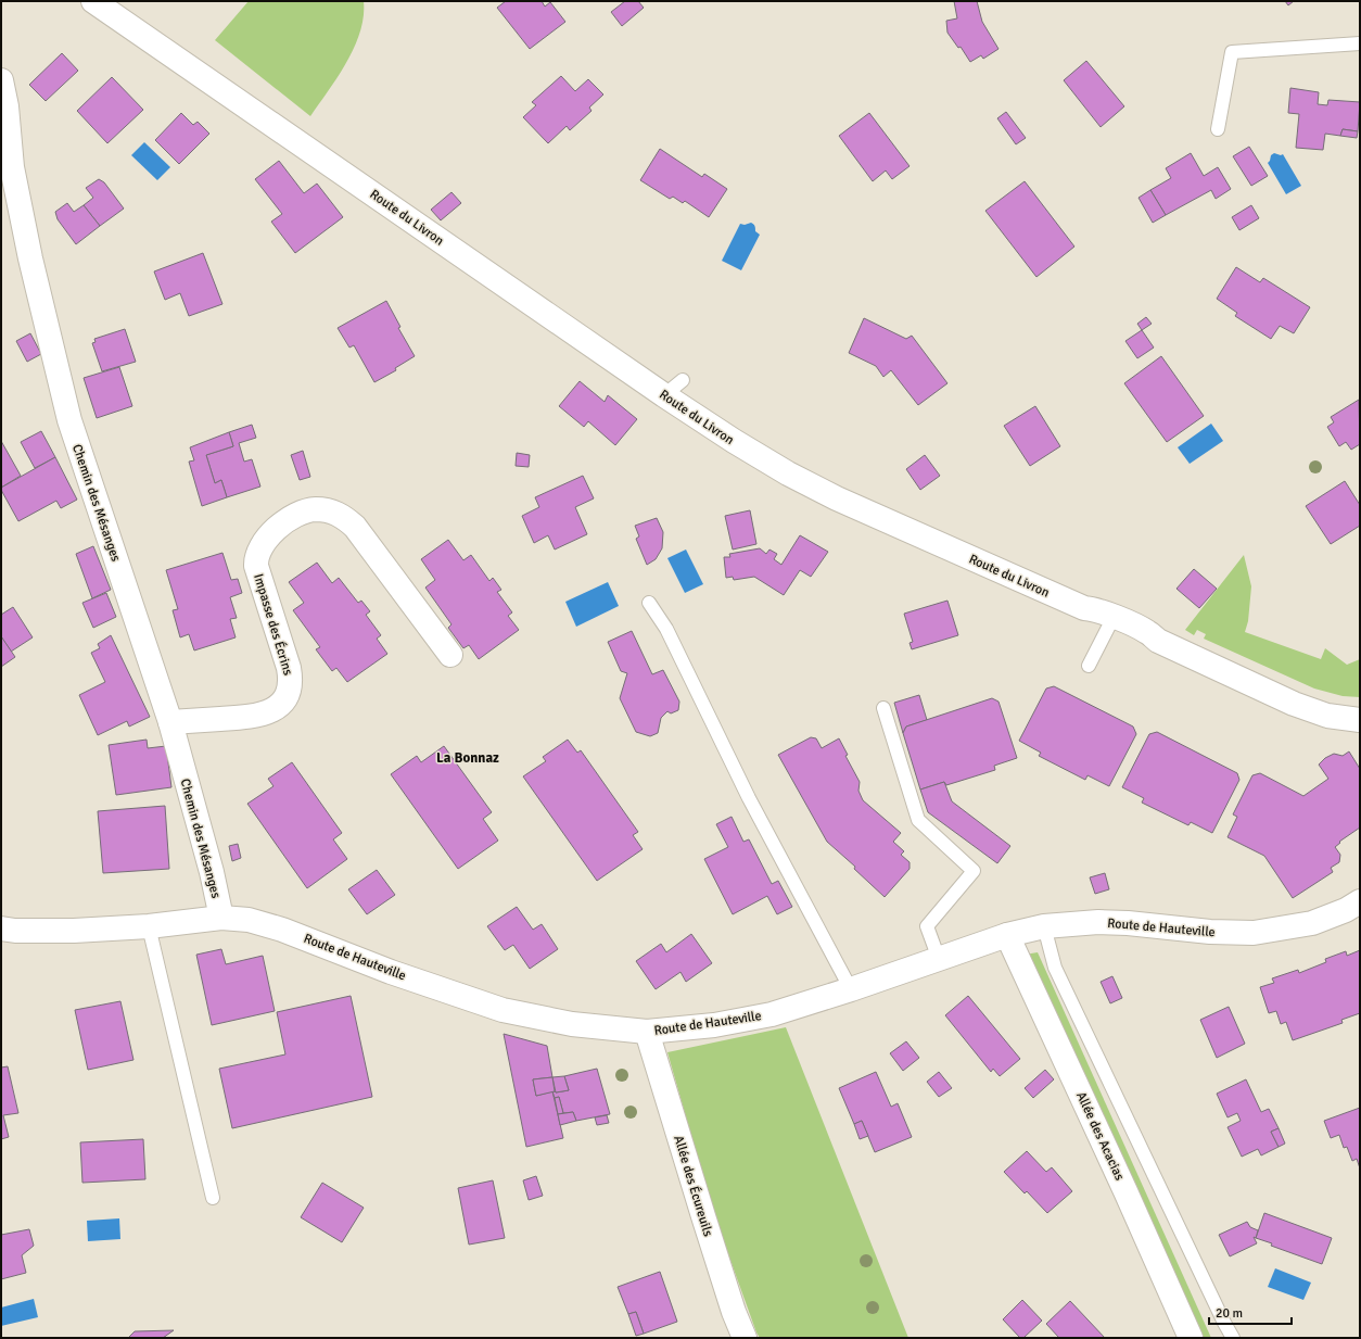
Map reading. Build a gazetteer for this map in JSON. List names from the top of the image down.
{
  "streets": {
    "street": [
      "Route du Livron",
      "Chemin des Mésanges",
      "Impasse des Écrins",
      "Route de Hauteville",
      "Allée des Acacias",
      "Allée des Écureuils"
    ]
  },
  "crossings": [
    ["Chemin des Mésanges", "Impasse des Écrins"],
    ["Chemin des Mésanges", "Route de Hauteville"],
    ["Route de Hauteville", "Allée des Acacias"],
    ["Route de Hauteville", "Allée des Écureuils"]
  ],
  "districts": ["La Bonnaz"],
  "scale_bar": "20 m"
}
